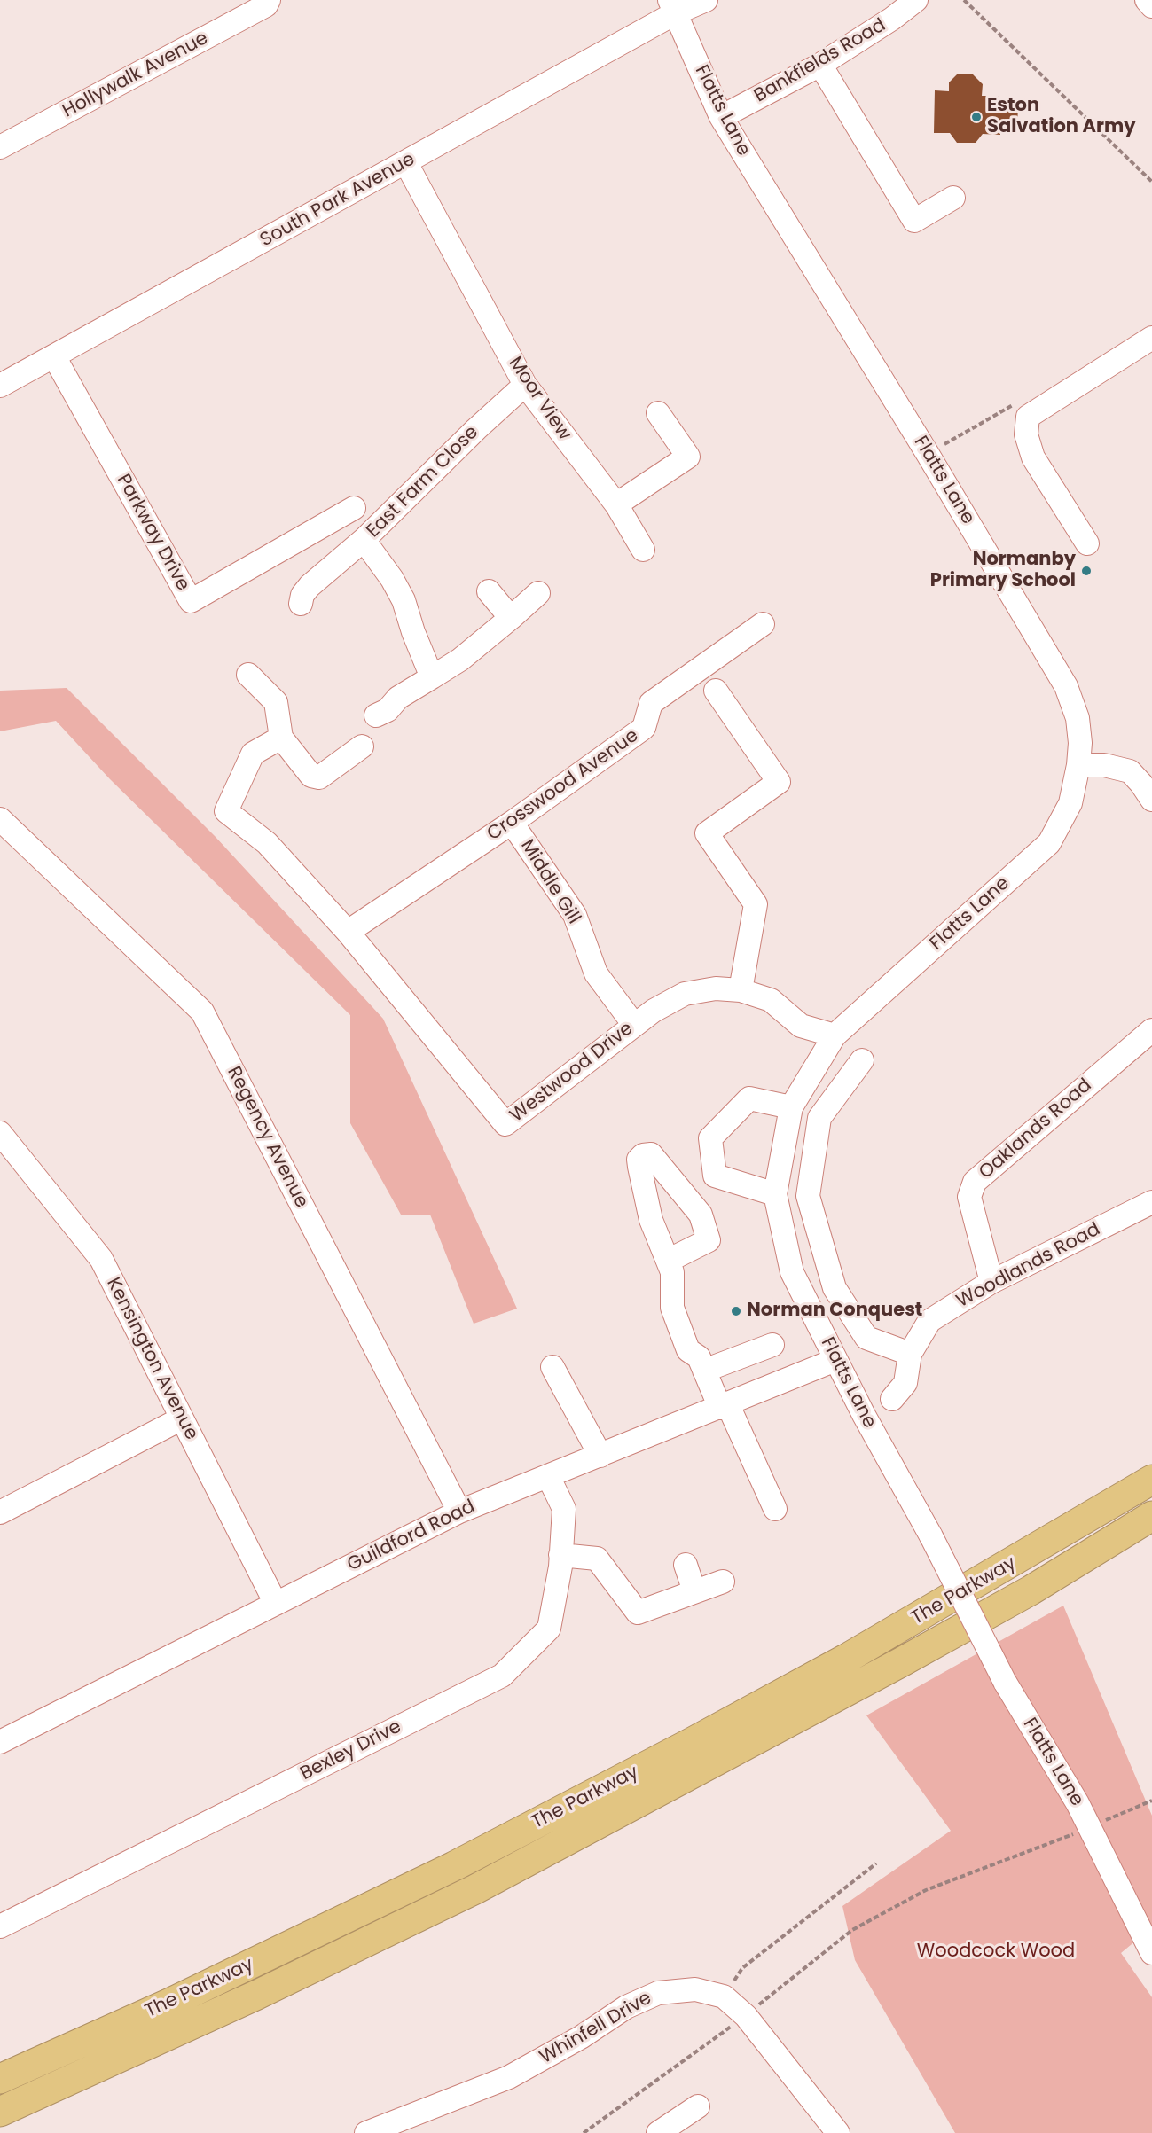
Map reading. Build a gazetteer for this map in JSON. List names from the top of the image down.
{
  "streets": {
    "highway": ["The Parkway"],
    "street": [
      "Bankfields Road",
      "Hollywalk Avenue",
      "Flatts Lane",
      "South Park Avenue",
      "Moor View",
      "East Farm Close",
      "Parkway Drive",
      "Crosswood Avenue",
      "Middle Gill",
      "Westwood Drive",
      "Oaklands Road",
      "Regency Avenue",
      "Woodlands Road",
      "Kensington Avenue",
      "Guildford Road",
      "Bexley Drive",
      "Whinfell Drive"
    ]
  },
  "crossings": [
    ["Bankfields Road", "Flatts Lane"],
    ["Flatts Lane", "South Park Avenue"],
    ["Flatts Lane", "Westwood Drive"],
    ["Flatts Lane", "Guildford Road"],
    ["Flatts Lane", "Whinfell Drive"],
    ["South Park Avenue", "Moor View"],
    ["South Park Avenue", "Parkway Drive"],
    ["Moor View", "East Farm Close"],
    ["Crosswood Avenue", "Middle Gill"],
    ["Crosswood Avenue", "Westwood Drive"],
    ["Middle Gill", "Westwood Drive"],
    ["Oaklands Road", "Woodlands Road"],
    ["Regency Avenue", "Guildford Road"],
    ["Kensington Avenue", "Guildford Road"],
    ["Guildford Road", "Bexley Drive"]
  ],
  "parks": ["Woodcock Wood"],
  "places": ["Eston Salvation Army", "Normanby Primary School", "Norman Conquest"]
}
